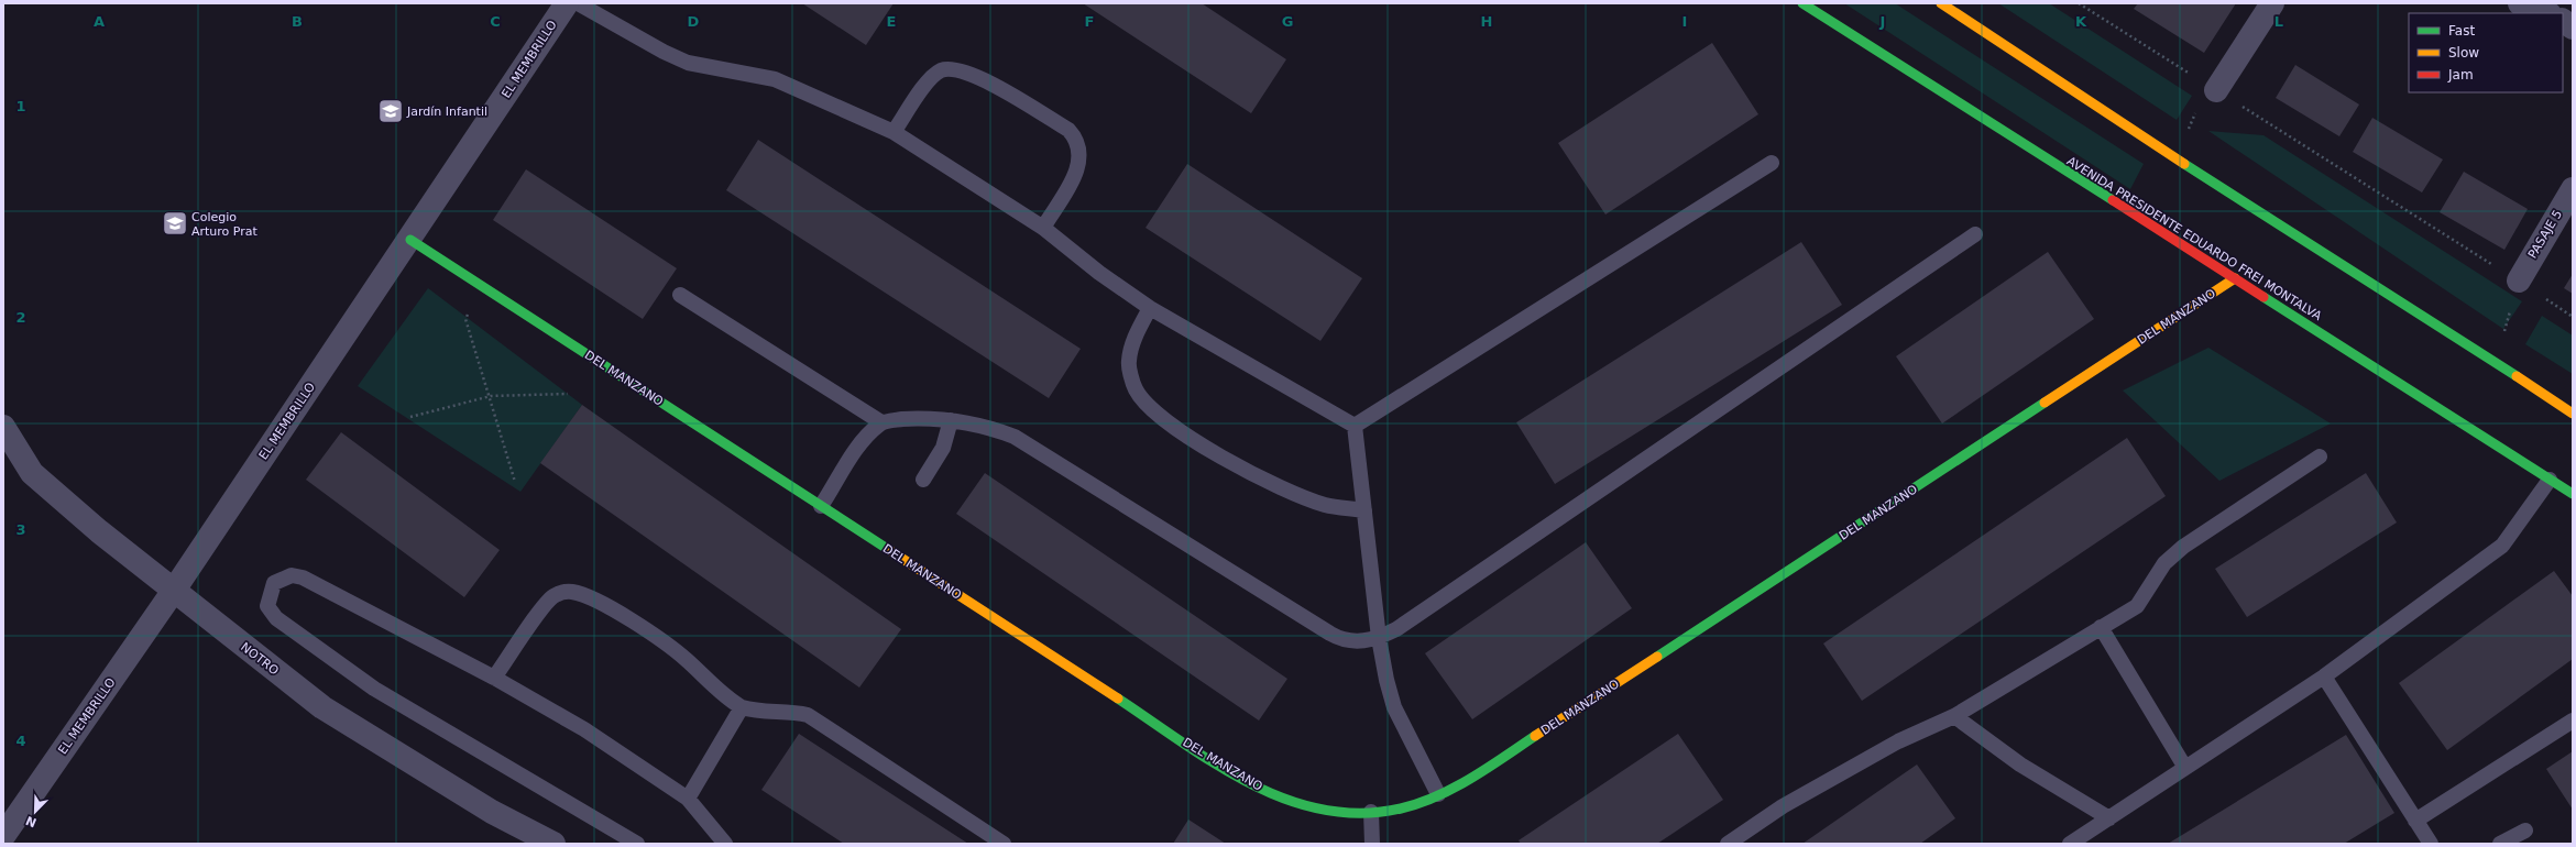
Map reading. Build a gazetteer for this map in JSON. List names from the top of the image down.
{
  "streets": {
    "street": [
      "EL MEMBRILLO",
      "PASAJE 5",
      "AVENIDA PRESIDENTE EDUARDO FREI MONTALVA",
      "DEL MANZANO",
      "NOTRO"
    ]
  },
  "crossings": [
    ["EL MEMBRILLO", "DEL MANZANO"],
    ["EL MEMBRILLO", "NOTRO"],
    ["AVENIDA PRESIDENTE EDUARDO FREI MONTALVA", "DEL MANZANO"]
  ],
  "places": {
    "school or university": ["Jardín Infantil", "Colegio Arturo Prat"]
  },
  "legend": ["Fast", "Slow", "Jam"],
  "north": "bottom left",
  "grid": {
    "columns": [
      "A",
      "B",
      "C",
      "D",
      "E",
      "F",
      "G",
      "H",
      "I",
      "J",
      "K",
      "L"
    ],
    "rows": [
      "1",
      "2",
      "3",
      "4"
    ]
  }
}
